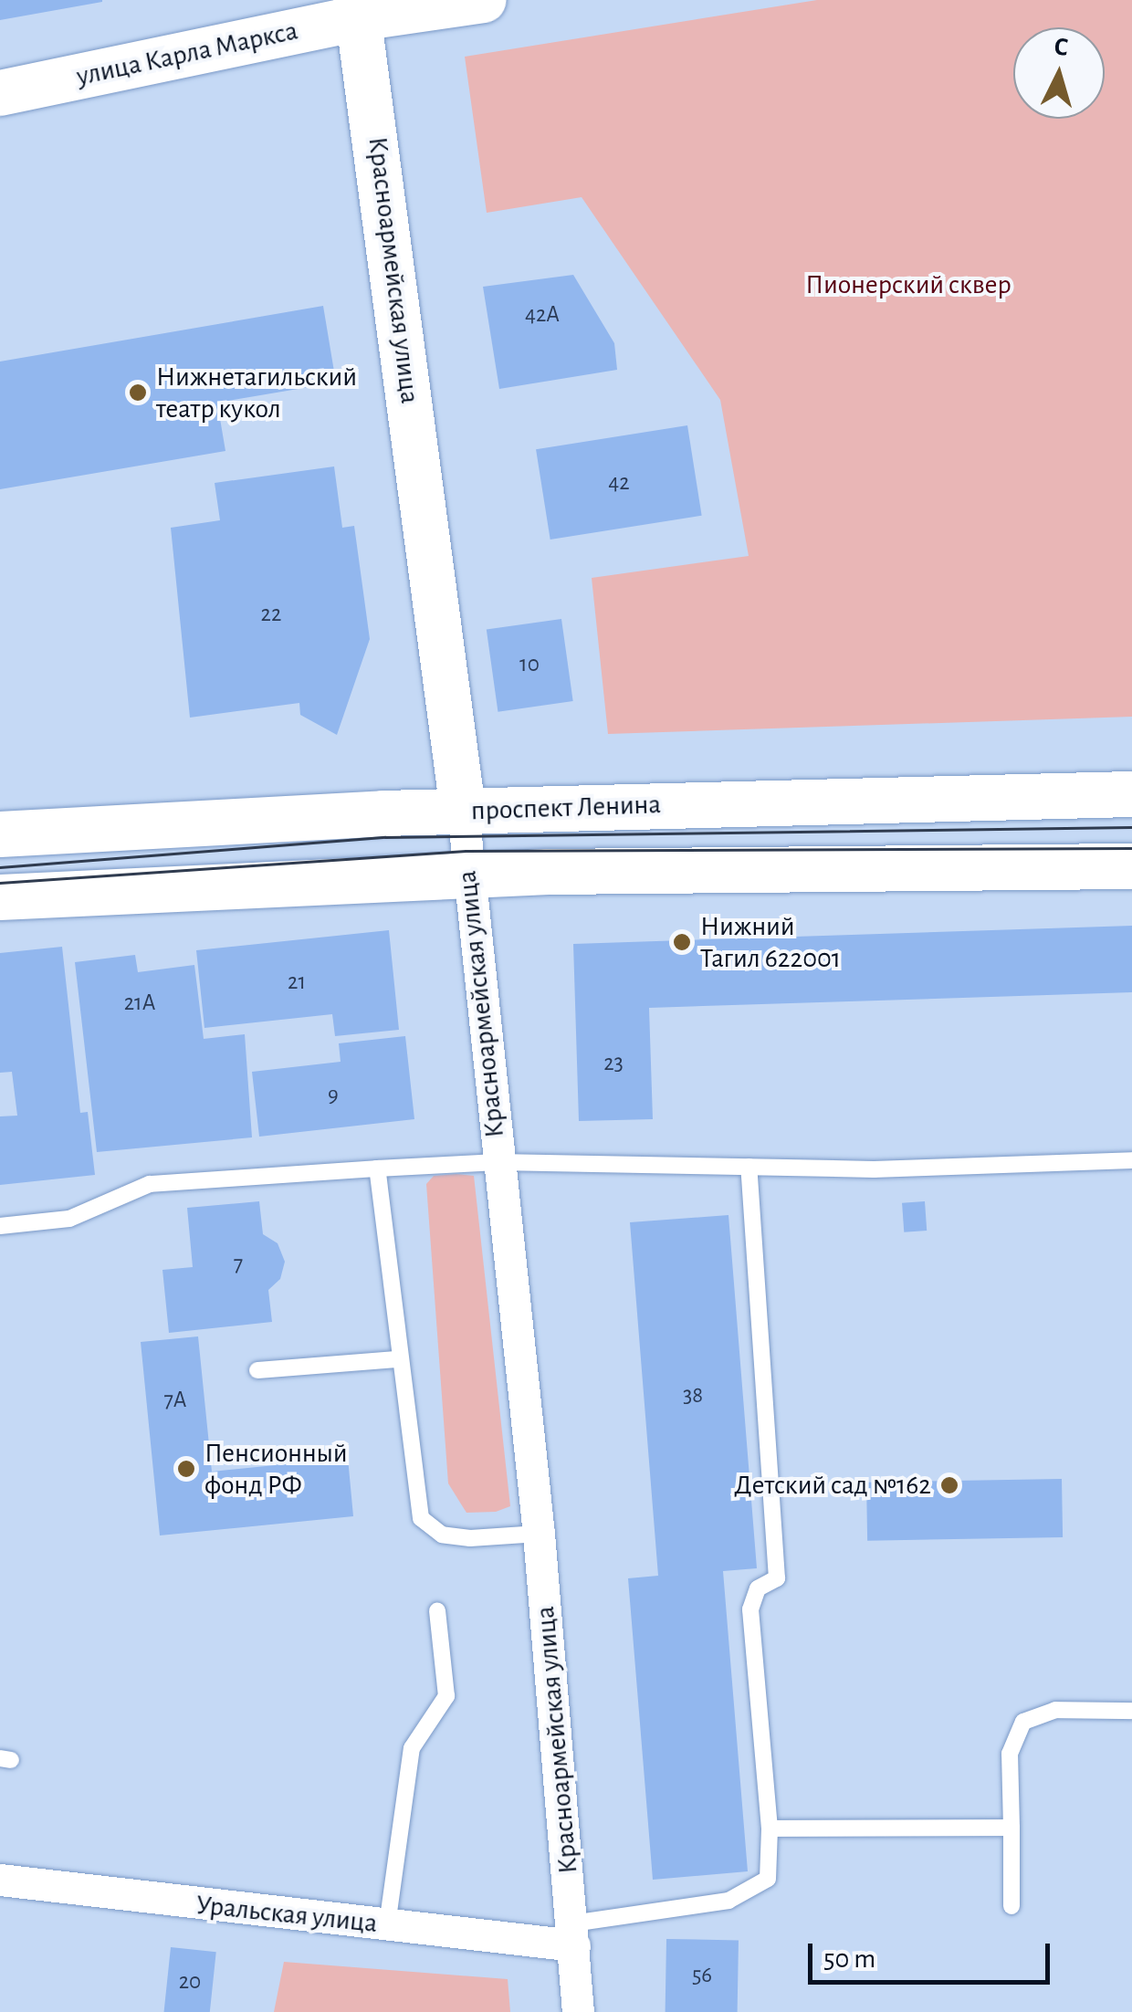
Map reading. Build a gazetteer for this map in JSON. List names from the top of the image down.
{
  "streets": {
    "main road": ["улица Карла Маркса", "Красноармейская улица", "проспект Ленина"],
    "street": ["Уральская улица"]
  },
  "crossings": [
    ["улица Карла Маркса", "Красноармейская улица"],
    ["Красноармейская улица", "проспект Ленина"],
    ["Красноармейская улица", "Уральская улица"]
  ],
  "parks": ["Пионерский сквер"],
  "places": [
    "Нижнетагильский театр кукол",
    "Нижний Тагил 622001",
    "Пенсионный фонд РФ",
    "Детский сад №162"
  ],
  "house_numbers": [
    "42А",
    "42",
    "22",
    "10",
    "21",
    "21А",
    "23",
    "9",
    "7",
    "38",
    "7А",
    "56",
    "20"
  ],
  "scale_bar": "50 m",
  "north": "top"
}
